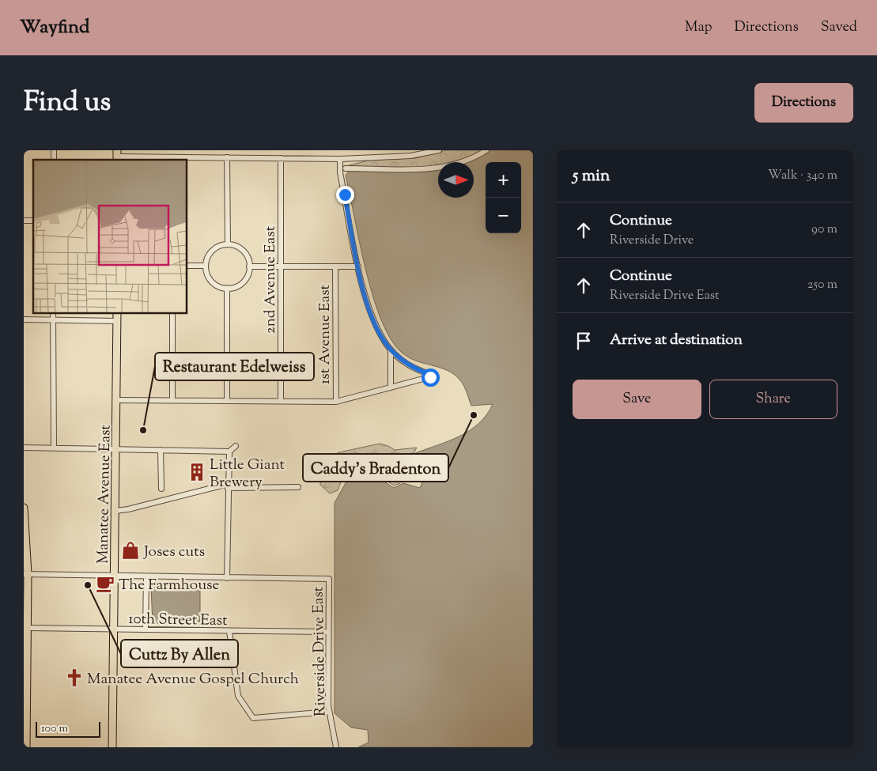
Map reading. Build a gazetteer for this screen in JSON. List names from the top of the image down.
{
  "streets": {
    "main road": ["Manatee Avenue East"],
    "street": [
      "2nd Avenue East",
      "1st Avenue East",
      "10th Street East",
      "Riverside Drive East"
    ]
  },
  "crossings": [
    ["Manatee Avenue East", "10th Street East"],
    ["10th Street East", "Riverside Drive East"]
  ],
  "places": {
    "other": ["Caddy's Bradenton", "Restaurant Edelweiss", "Cuttz By Allen"],
    "building": ["Little Giant Brewery"],
    "shop": ["Joses cuts"],
    "cafe": ["The Farmhouse"],
    "church": ["Manatee Avenue Gospel Church"]
  },
  "scale_bar": "100 m",
  "north": "right",
  "page": {
    "header": "Wayfind",
    "nav": ["Map", "Directions", "Saved"],
    "title": "Find us",
    "buttons": [
      "Directions",
      ["Save", "Share"]
    ],
    "heading": ["5 min", "Walk · 340 m"],
    "map_buttons": ["+", "−"],
    "list": [
      ["Continue", "Riverside Drive", "90 m"],
      ["Continue", "Riverside Drive East", "250 m"],
      "Arrive at destination"
    ],
    "scale": "100 m"
  }
}
